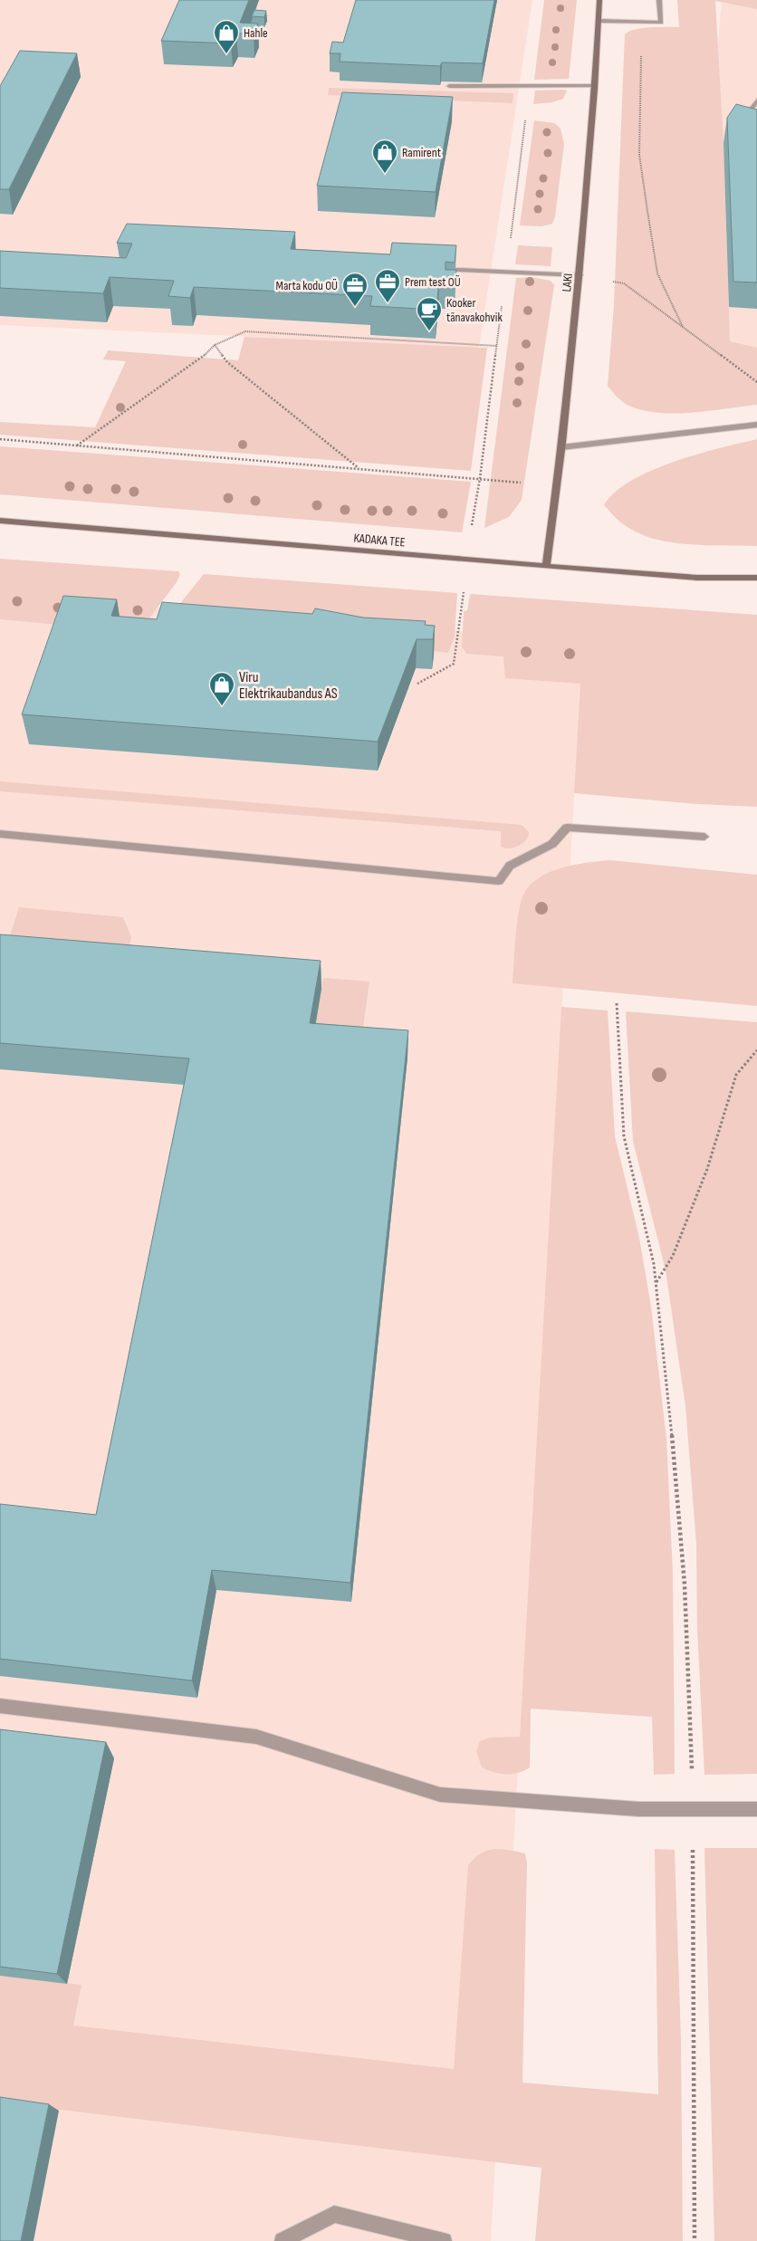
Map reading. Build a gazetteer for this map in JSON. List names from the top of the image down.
{
  "streets": {
    "street": ["LAKI", "KADAKA TEE"]
  },
  "crossings": [
    ["LAKI", "KADAKA TEE"]
  ],
  "places": {
    "shop": ["Hahle", "Ramirent", "Viru Elektrikaubandus AS"],
    "office": ["Prem test OÜ", "Marta kodu OÜ"],
    "cafe": ["Kooker tänavakohvik"]
  }
}
